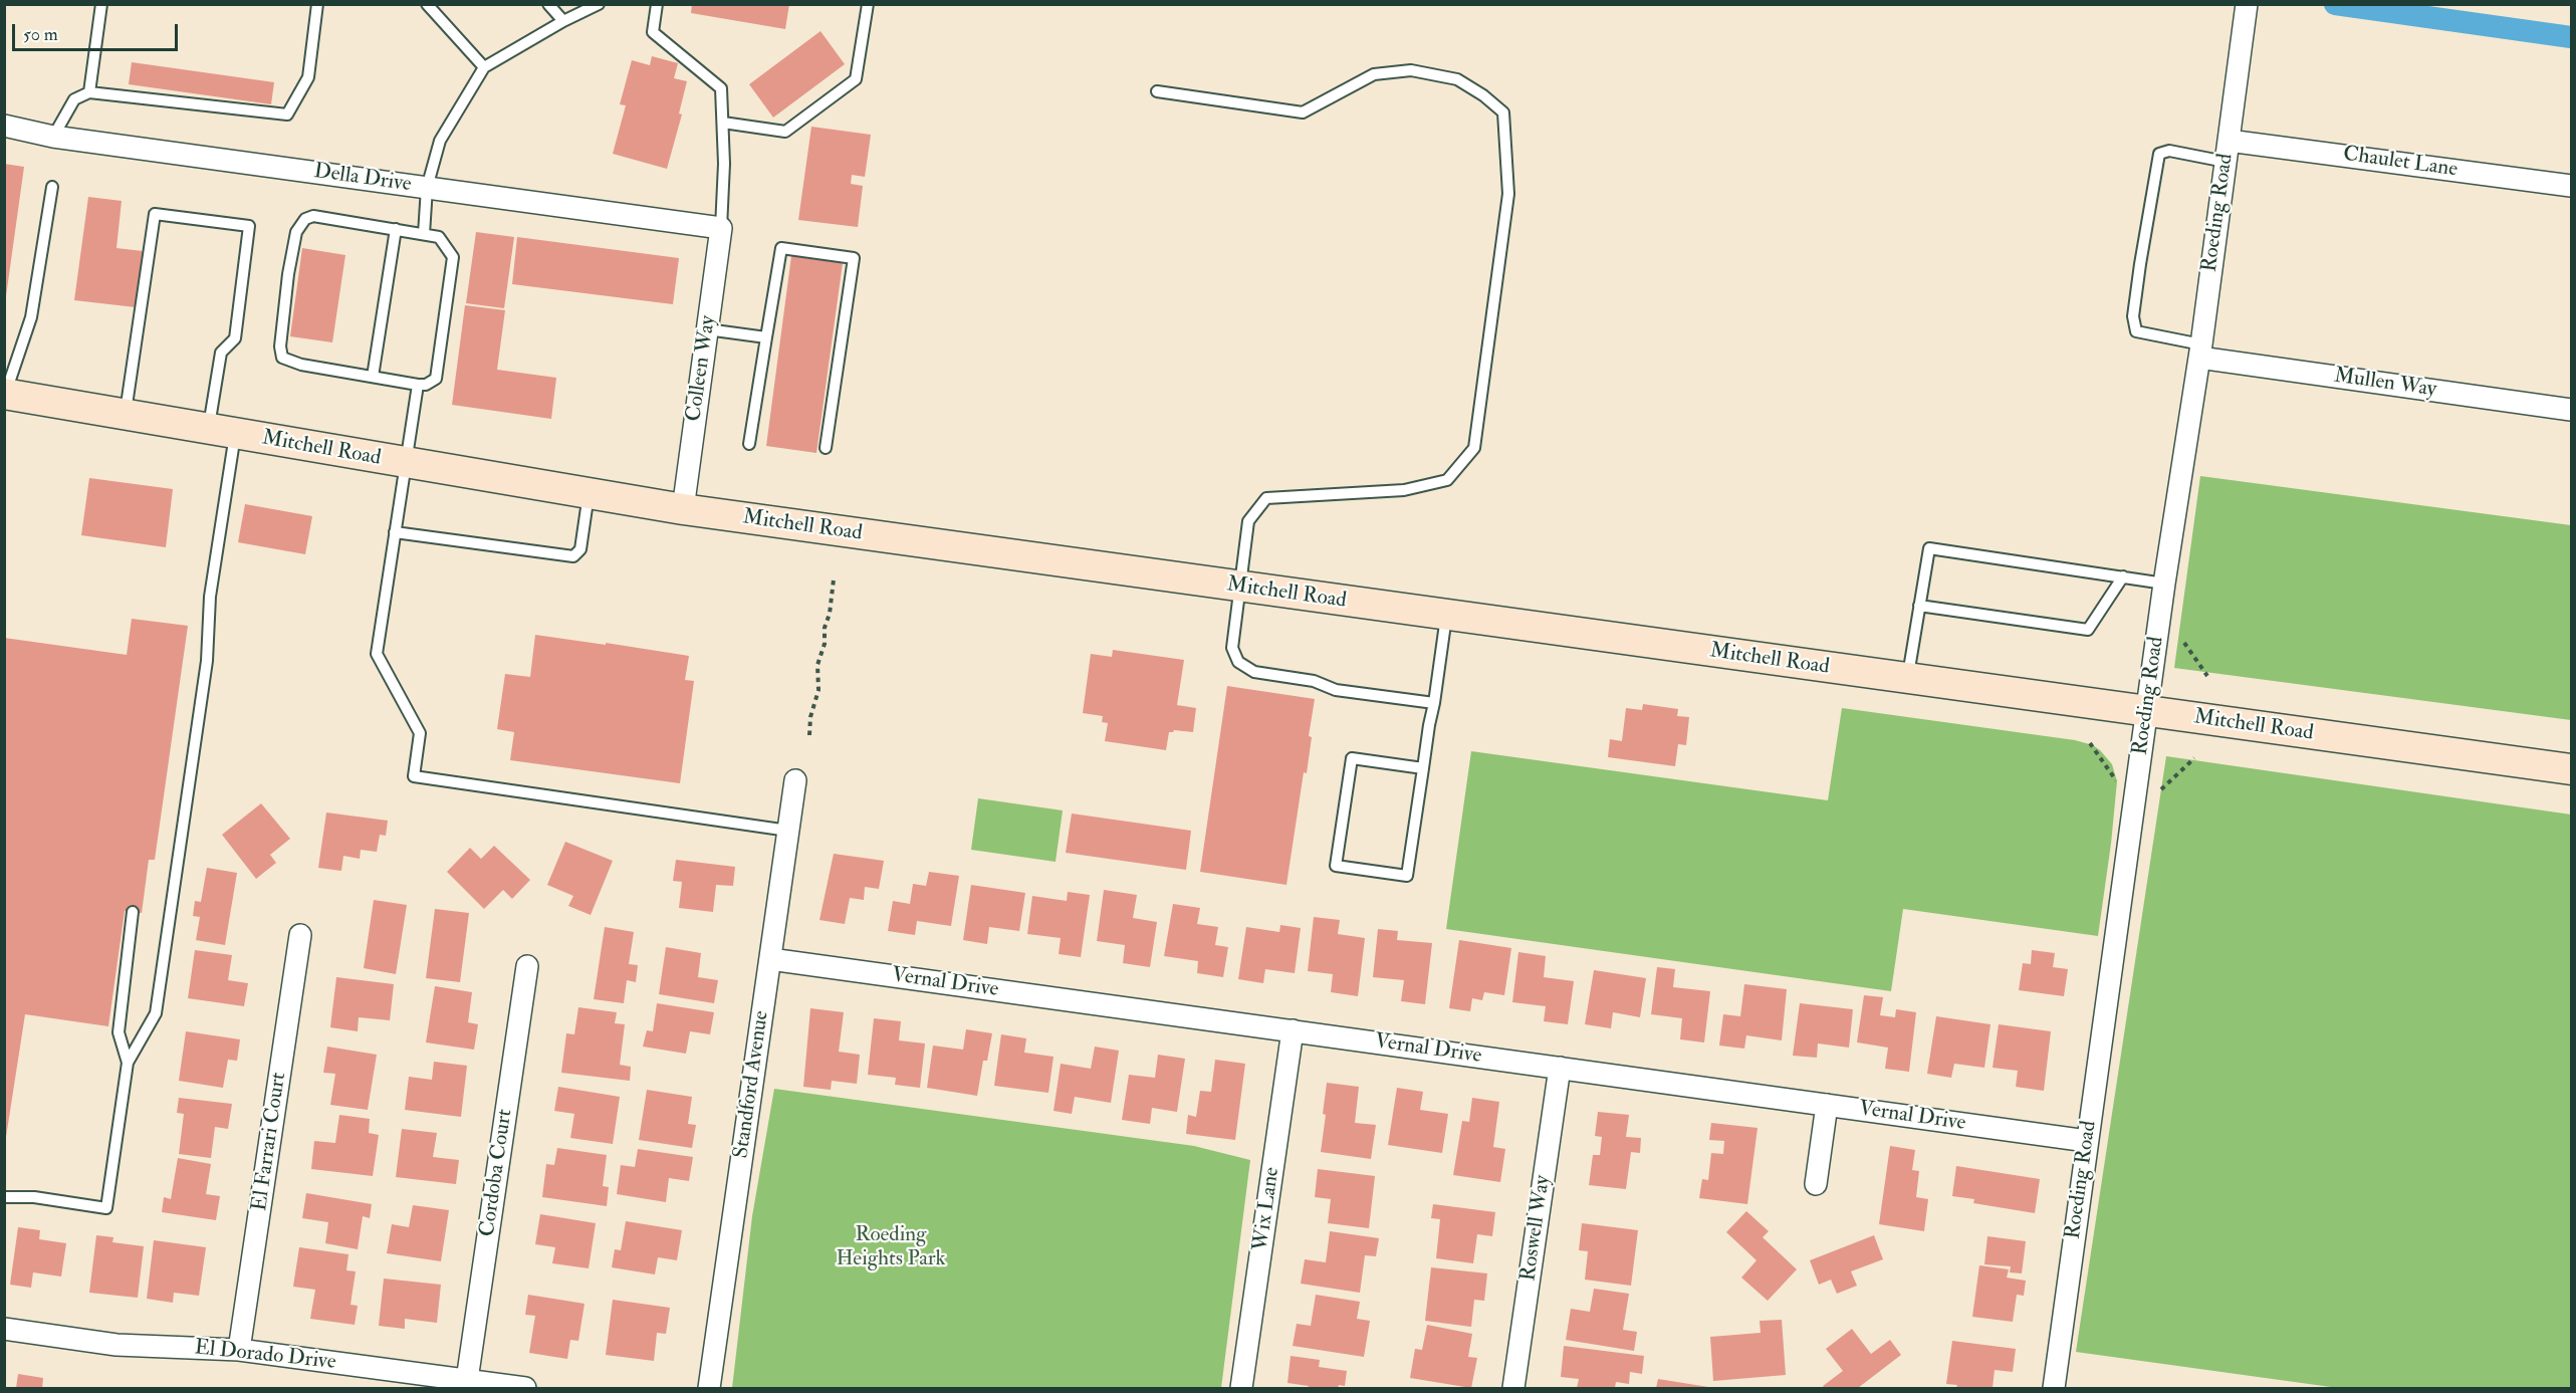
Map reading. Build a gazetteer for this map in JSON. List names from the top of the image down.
{
  "streets": {
    "street": [
      "Chaulet Lane",
      "Della Drive",
      "Roeding Road",
      "Colleen Way",
      "Mullen Way",
      "Mitchell Road",
      "Vernal Drive",
      "Standford Avenue",
      "El Farrari Court",
      "Cordoba Court",
      "Wix Lane",
      "Roswell Way",
      "El Dorado Drive"
    ]
  },
  "crossings": [
    ["Chaulet Lane", "Roeding Road"],
    ["Della Drive", "Colleen Way"],
    ["Roeding Road", "Mullen Way"],
    ["Roeding Road", "Mitchell Road"],
    ["Roeding Road", "Vernal Drive"],
    ["Colleen Way", "Mitchell Road"],
    ["Vernal Drive", "Standford Avenue"],
    ["Vernal Drive", "Wix Lane"],
    ["Vernal Drive", "Roswell Way"],
    ["El Farrari Court", "El Dorado Drive"],
    ["Cordoba Court", "El Dorado Drive"]
  ],
  "parks": ["Roeding Heights Park"],
  "scale_bar": "50 m"
}
